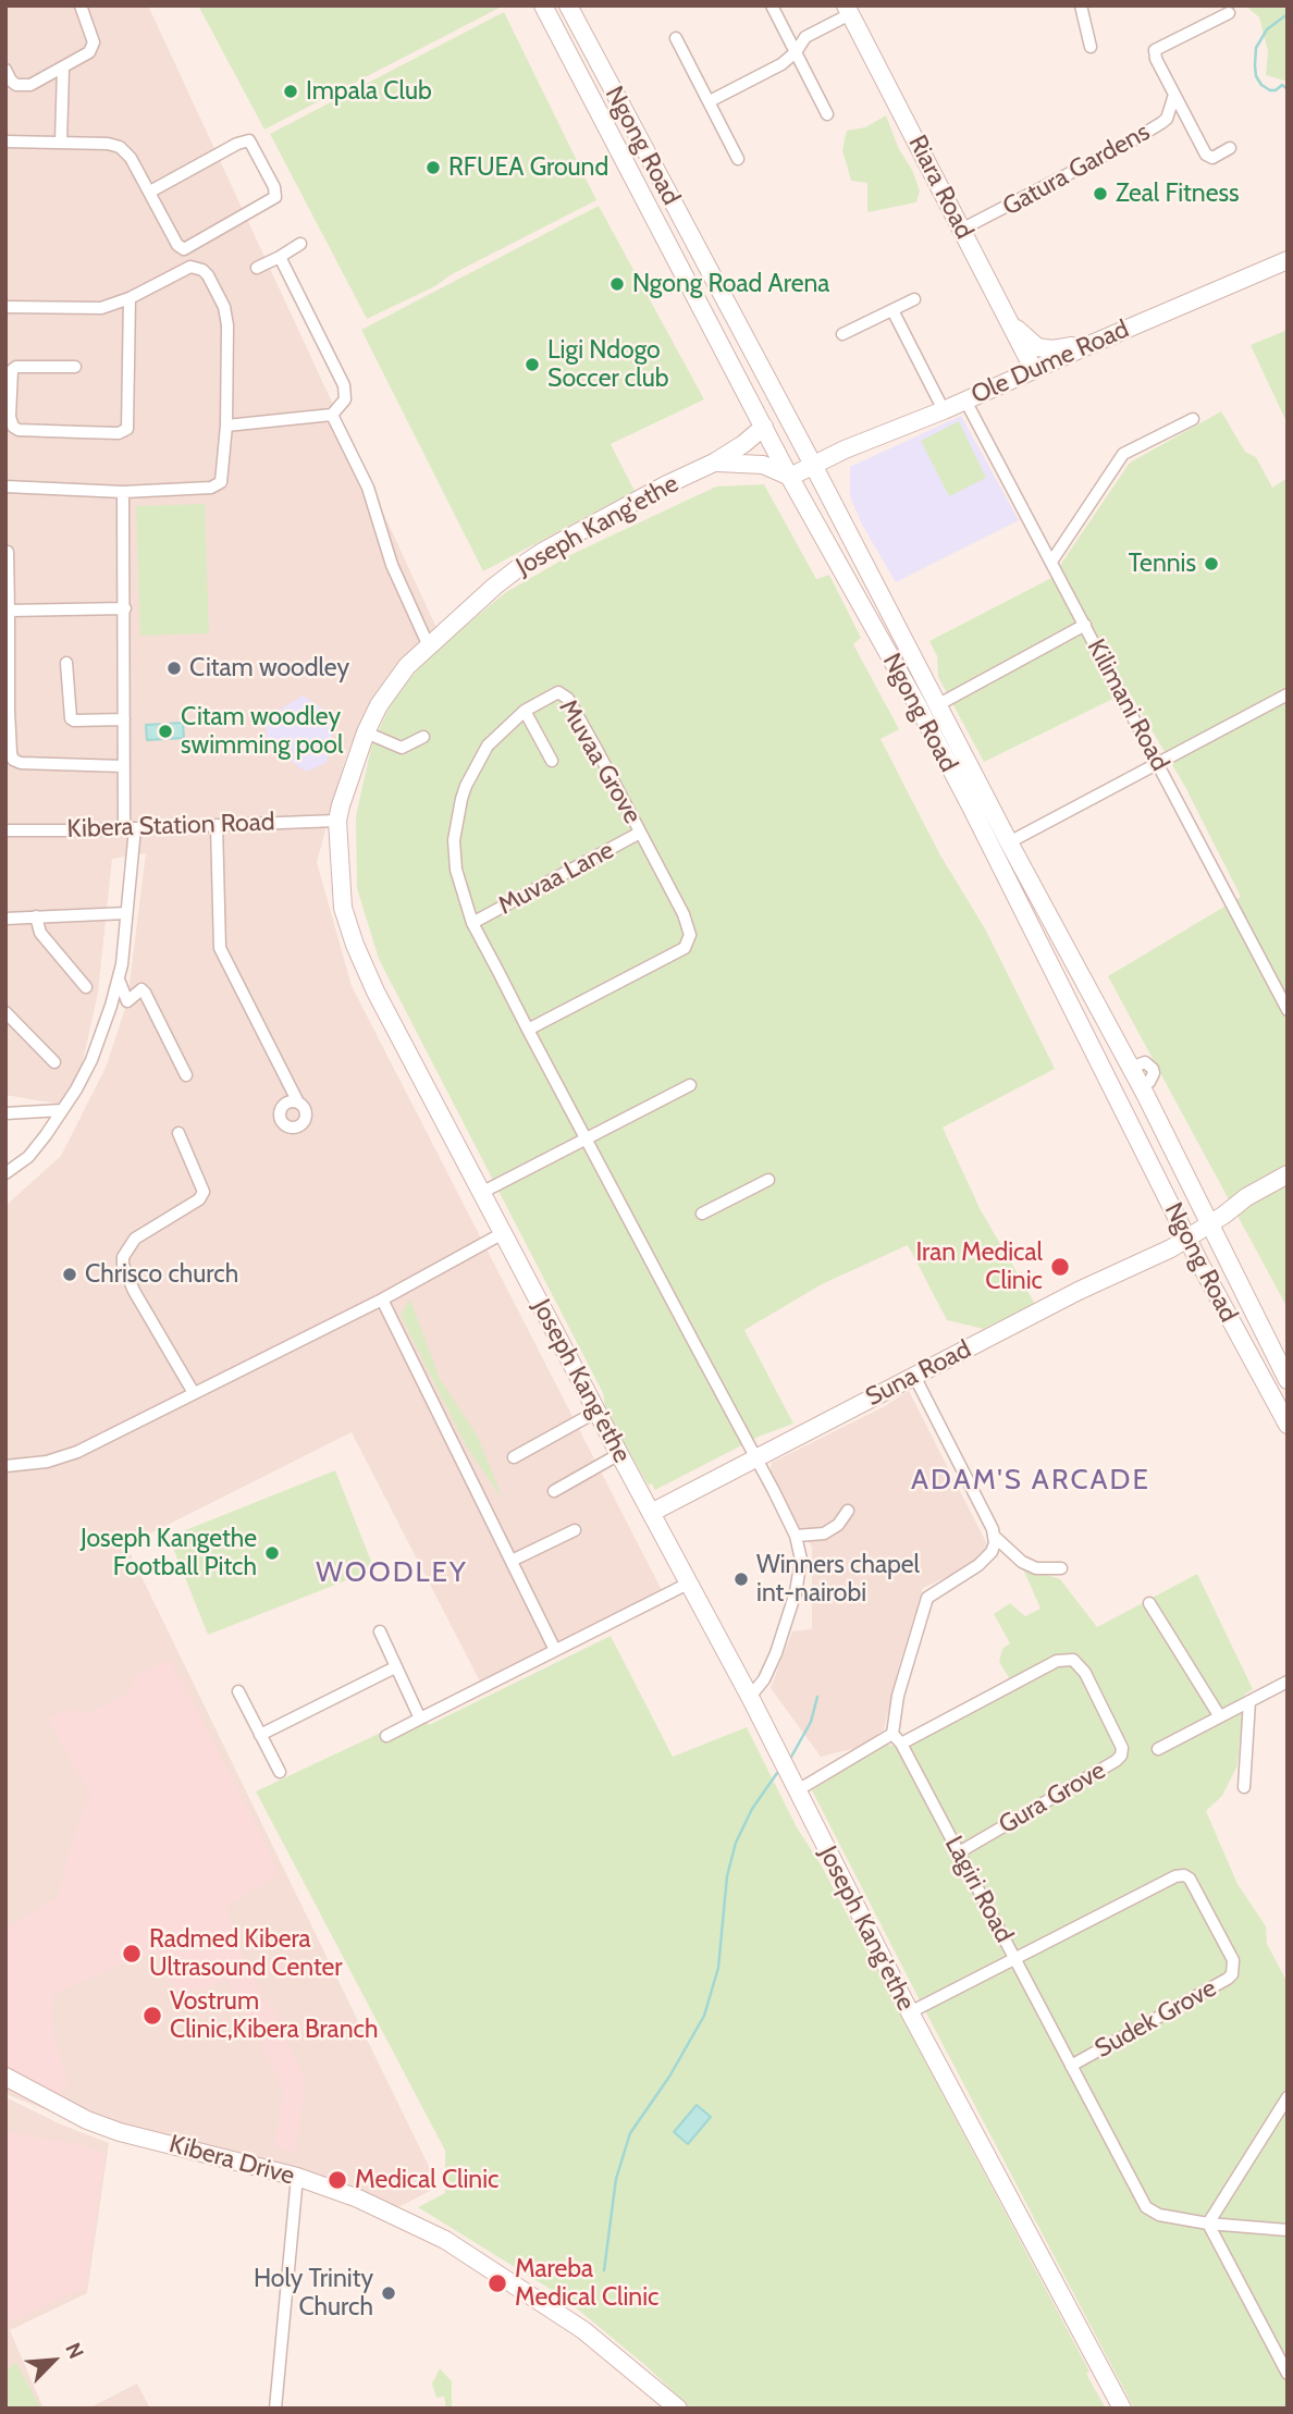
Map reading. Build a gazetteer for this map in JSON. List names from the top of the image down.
{
  "streets": {
    "street": [
      "Ngong Road",
      "Gatura Gardens",
      "Riara Road",
      "Ole Dume Road",
      "Joseph Kang'ethe",
      "Kilimani Road",
      "Muvaa Grove",
      "Kibera Station Road",
      "Muvaa Lane",
      "Suna Road",
      "Gura Grove",
      "Lagiri Road",
      "Sudek Grove",
      "Kibera Drive"
    ]
  },
  "crossings": [
    ["Ngong Road", "Ole Dume Road"],
    ["Ngong Road", "Joseph Kang'ethe"],
    ["Ngong Road", "Suna Road"],
    ["Gatura Gardens", "Riara Road"],
    ["Riara Road", "Ole Dume Road"],
    ["Ole Dume Road", "Kilimani Road"],
    ["Joseph Kang'ethe", "Kibera Station Road"],
    ["Joseph Kang'ethe", "Suna Road"],
    ["Joseph Kang'ethe", "Sudek Grove"],
    ["Muvaa Grove", "Muvaa Lane"],
    ["Gura Grove", "Lagiri Road"],
    ["Lagiri Road", "Sudek Grove"]
  ],
  "districts": ["ADAM'S ARCADE", "WOODLEY"],
  "places": [
    "Impala Club",
    "RFUEA Ground",
    "Zeal Fitness",
    "Ngong Road Arena",
    "Ligi Ndogo Soccer club",
    "Tennis",
    "Citam woodley",
    "Citam woodley swimming pool",
    "Iran Medical Clinic",
    "Chrisco church",
    "Joseph Kangethe Football Pitch",
    "Winners chapel int-nairobi",
    "Radmed Kibera Ultrasound Center",
    "Vostrum Clinic,Kibera Branch",
    "Medical Clinic",
    "Mareba Medical Clinic",
    "Holy Trinity Church"
  ],
  "north": "top right"
}
